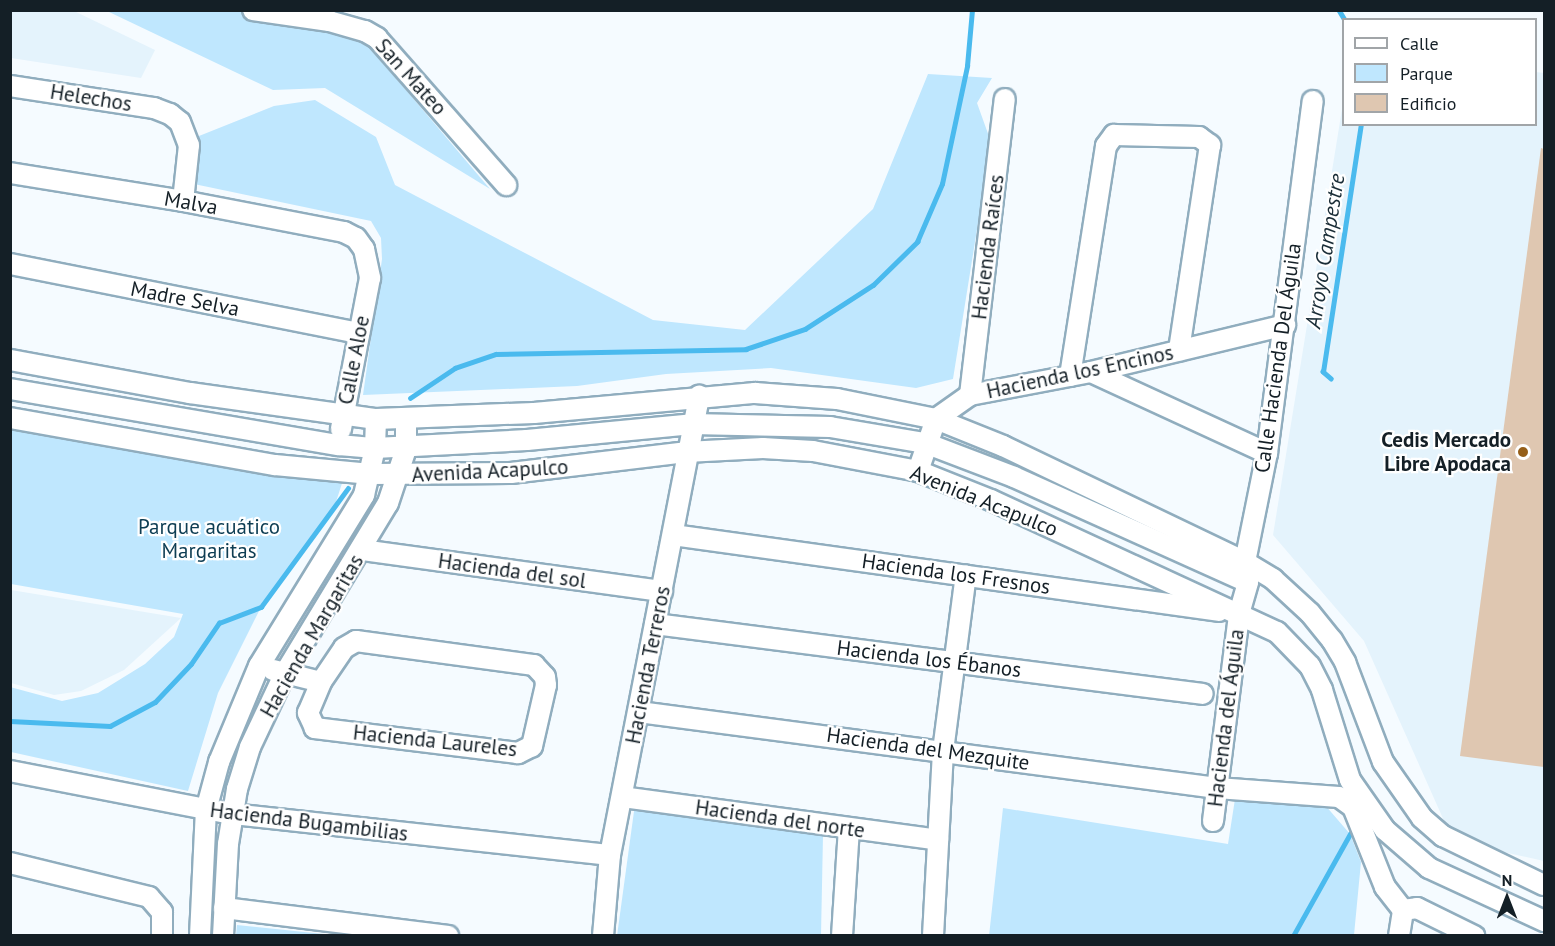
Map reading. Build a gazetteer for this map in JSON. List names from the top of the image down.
{
  "streets": {
    "street": [
      "San Mateo",
      "Helechos",
      "Malva",
      "Hacienda Raíces",
      "Madre Selva",
      "Calle Hacienda Del Águila",
      "Calle Aloe",
      "Hacienda los Encinos",
      "Avenida Acapulco",
      "Hacienda del sol",
      "Hacienda los Fresnos",
      "Hacienda Margaritas",
      "Hacienda los Ébanos",
      "Hacienda Terreros",
      "Hacienda del Águila",
      "Hacienda Laureles",
      "Hacienda del Mezquite",
      "Hacienda del norte",
      "Hacienda Bugambilias"
    ]
  },
  "crossings": [
    ["Helechos", "Malva"],
    ["Malva", "Calle Aloe"],
    ["Hacienda Raíces", "Hacienda los Encinos"],
    ["Madre Selva", "Calle Aloe"],
    ["Calle Hacienda Del Águila", "Hacienda los Encinos"],
    ["Calle Hacienda Del Águila", "Avenida Acapulco"],
    ["Calle Hacienda Del Águila", "Hacienda los Fresnos"],
    ["Calle Hacienda Del Águila", "Hacienda del Águila"],
    ["Calle Aloe", "Avenida Acapulco"],
    ["Avenida Acapulco", "Hacienda los Fresnos"],
    ["Avenida Acapulco", "Hacienda Margaritas"],
    ["Avenida Acapulco", "Hacienda Terreros"],
    ["Avenida Acapulco", "Hacienda del Águila"],
    ["Hacienda del sol", "Hacienda Margaritas"],
    ["Hacienda del sol", "Hacienda Terreros"],
    ["Hacienda los Fresnos", "Hacienda Terreros"],
    ["Hacienda los Fresnos", "Hacienda del Águila"],
    ["Hacienda Margaritas", "Hacienda Bugambilias"],
    ["Hacienda los Ébanos", "Hacienda Terreros"],
    ["Hacienda Terreros", "Hacienda del Mezquite"],
    ["Hacienda Terreros", "Hacienda del norte"],
    ["Hacienda Terreros", "Hacienda Bugambilias"],
    ["Hacienda del Águila", "Hacienda del Mezquite"]
  ],
  "water": ["Arroyo Campestre"],
  "parks": ["Parque acuático Margaritas"],
  "places": ["Cedis Mercado Libre Apodaca"],
  "legend": ["Calle", "Parque", "Edificio"],
  "north": "top"
}
